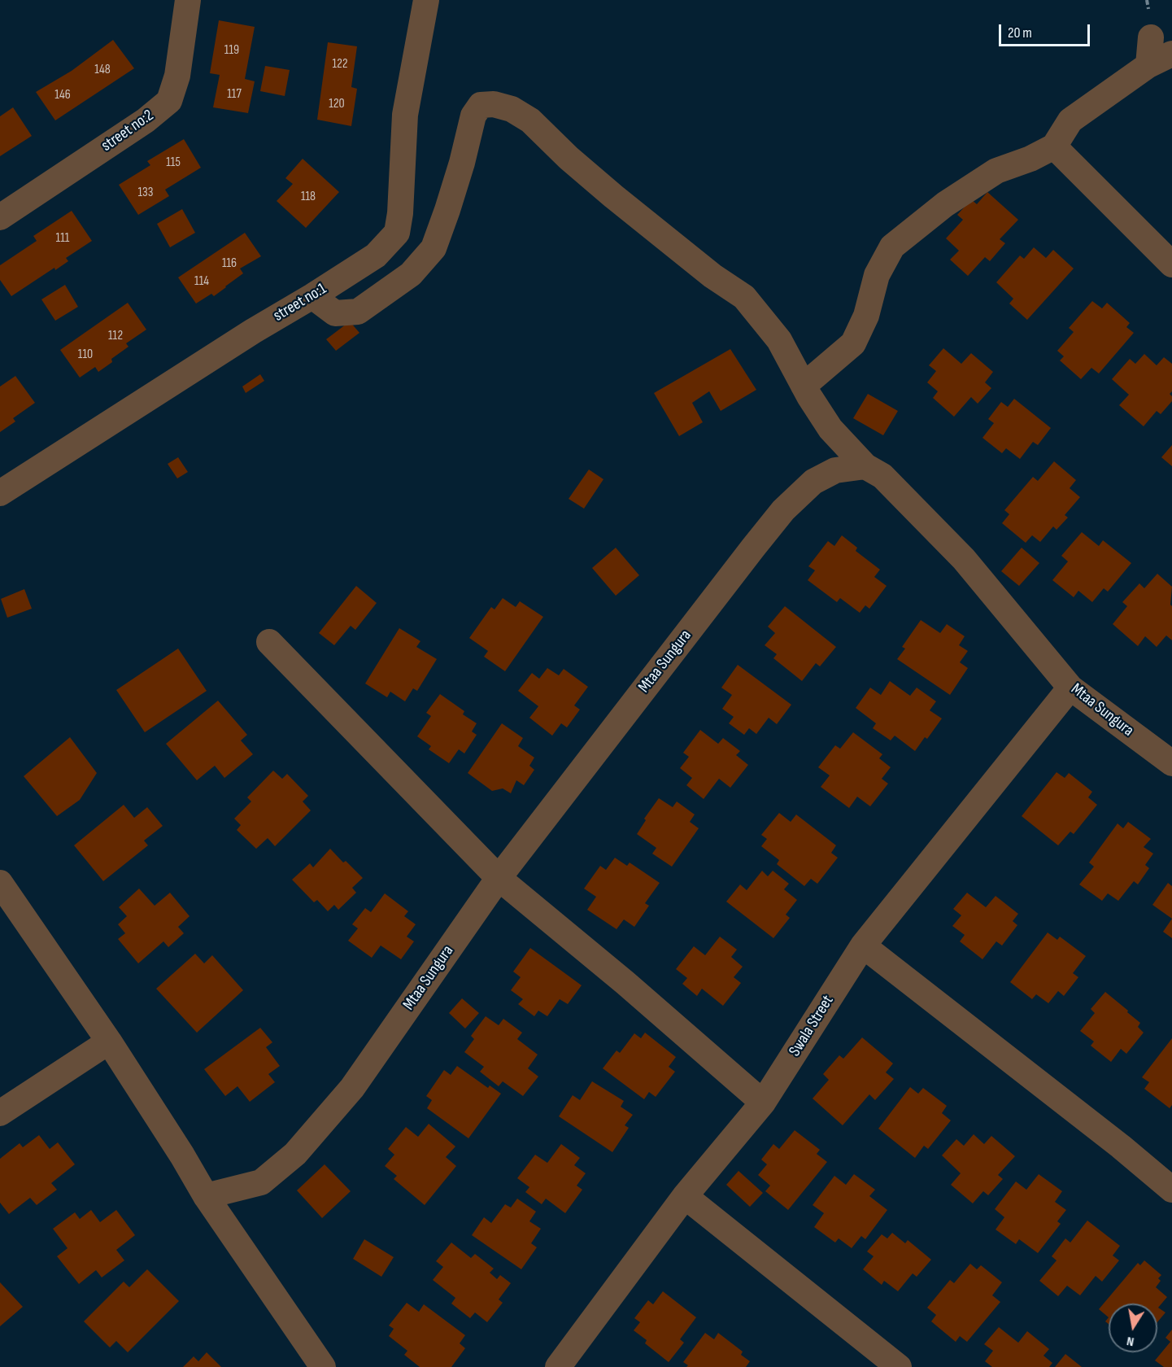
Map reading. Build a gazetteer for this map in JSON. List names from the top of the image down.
{
  "streets": {
    "street": [
      "street no:2",
      "street no:1",
      "Mtaa Sungura",
      "Swala Street"
    ]
  },
  "crossings": [
    ["Mtaa Sungura", "Swala Street"]
  ],
  "house_numbers": [
    "119",
    "122",
    "148",
    "117",
    "146",
    "120",
    "115",
    "133",
    "118",
    "111",
    "116",
    "114",
    "112",
    "110"
  ],
  "scale_bar": "20 m",
  "north": "bottom"
}
